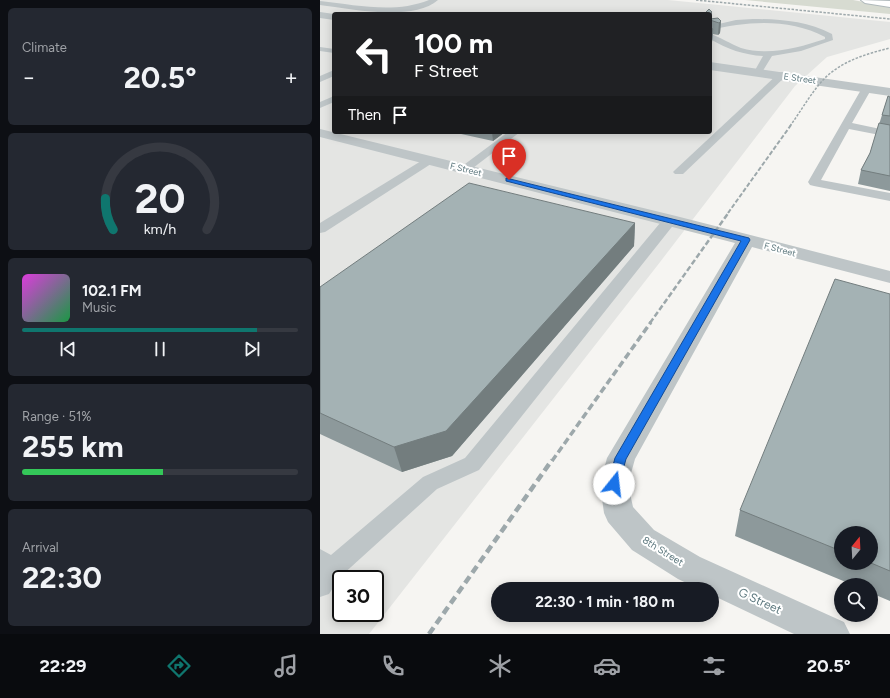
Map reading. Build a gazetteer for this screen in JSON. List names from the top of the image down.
{
  "streets": {
    "street": [
      "E Street",
      "F Street",
      "8th Street",
      "G Street"
    ]
  },
  "crossings": [
    ["F Street", "8th Street"],
    ["8th Street", "G Street"]
  ],
  "north": "top",
  "page": {
    "tile": [
      "Climate",
      ["Range · 51%", "255 km"],
      ["Arrival", "22:30"]
    ],
    "turn": ["100 m", "F Street"],
    "heat": ["−", "20.5°", "+"],
    "then": "Then",
    "song": ["102.1 FM", "Music"],
    "limit": "30",
    "trip": "22:30 · 1 min · 180 m",
    "tabs": ["22:29", "20.5°"],
    "gauge": ["20", "km/h"]
  }
}
